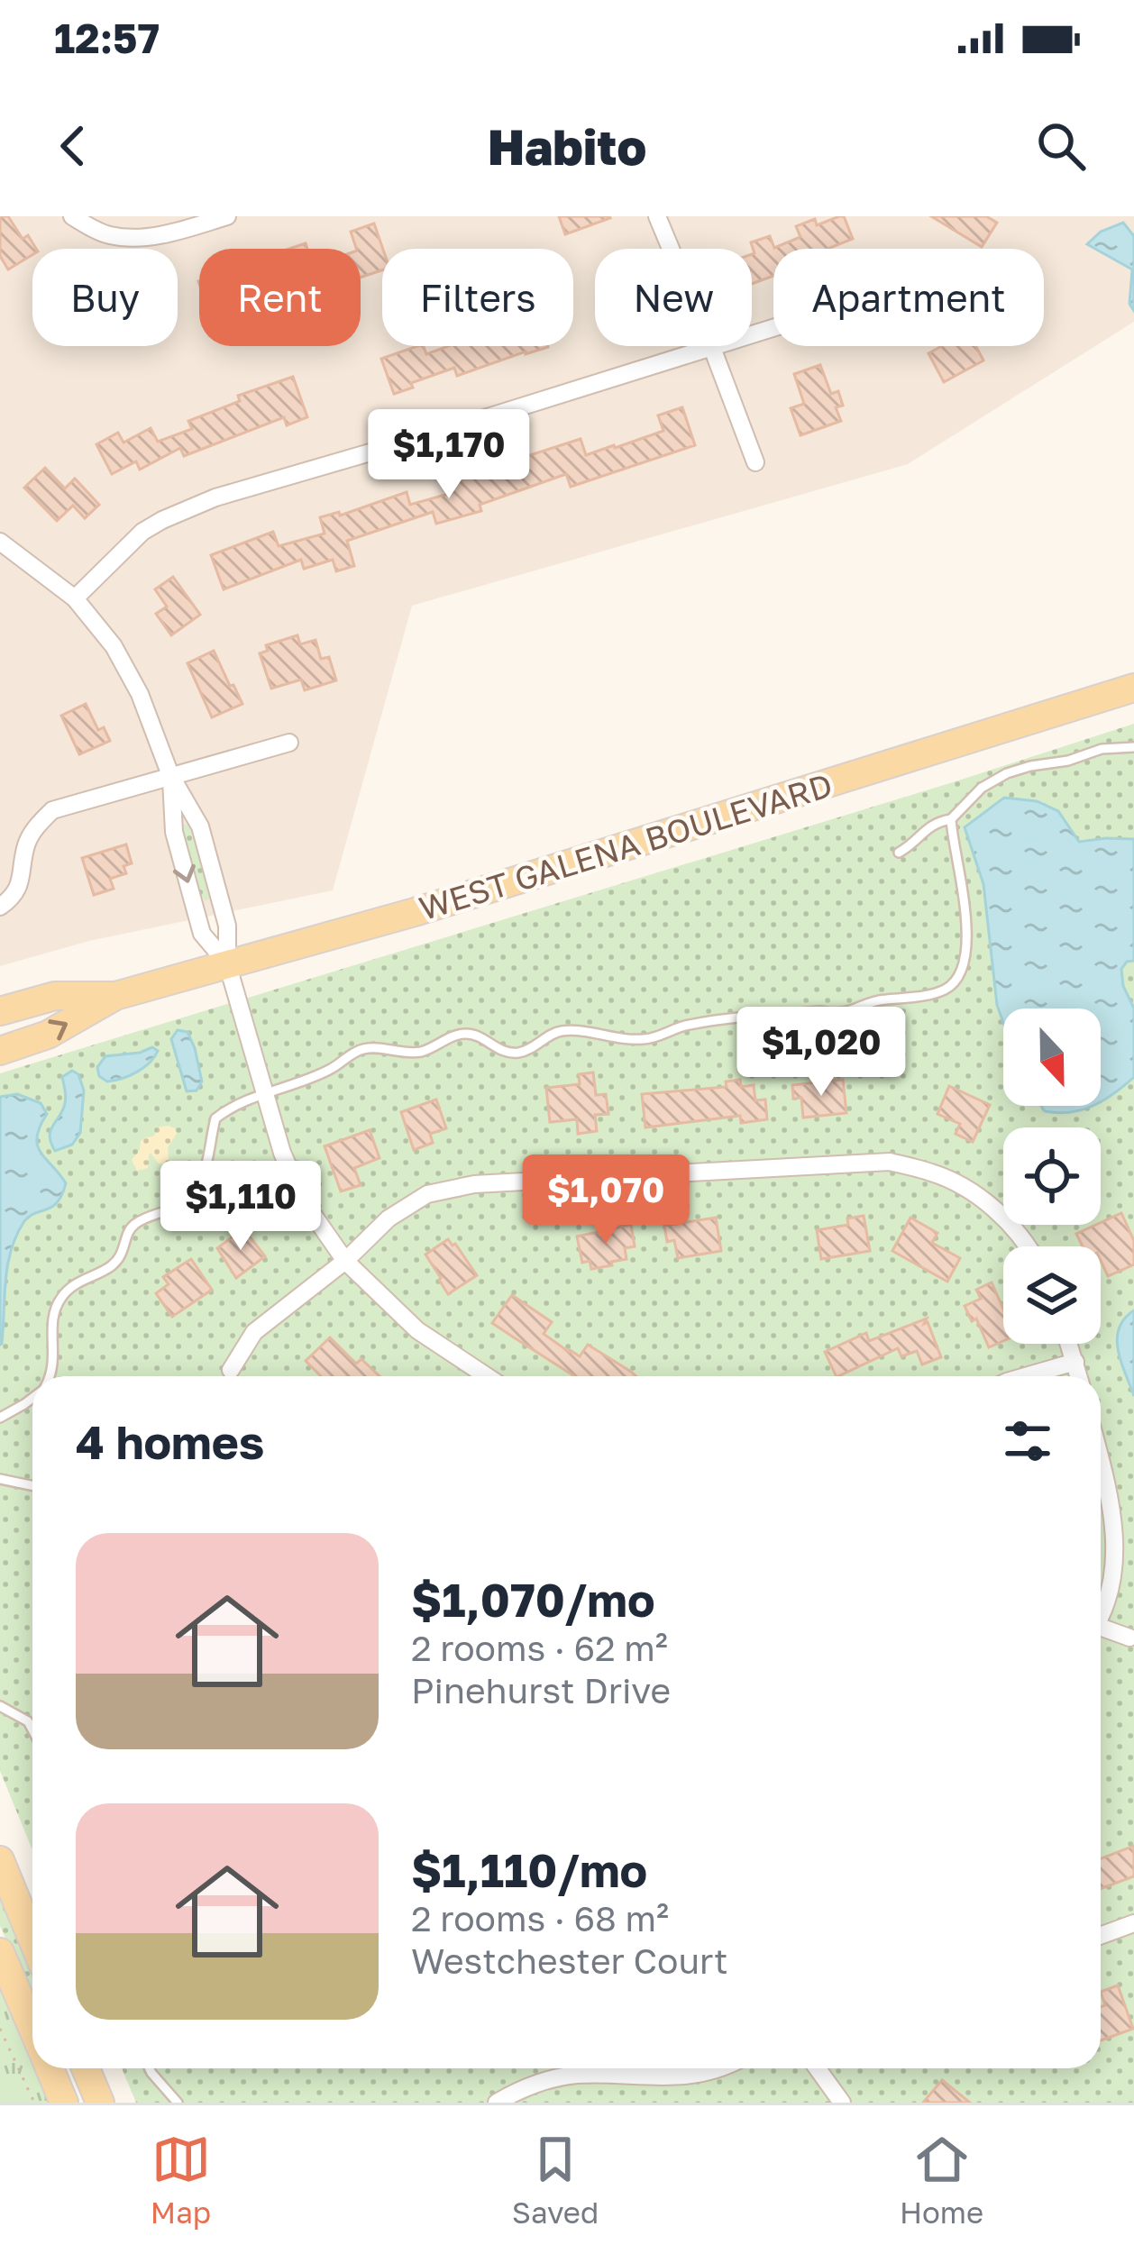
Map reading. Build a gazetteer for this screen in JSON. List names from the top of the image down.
{
  "streets": {
    "main road": ["WEST GALENA BOULEVARD"]
  },
  "north": "bottom",
  "page": {
    "status": "12:57",
    "header": "Habito",
    "chip": [
      "Buy",
      "Rent",
      "Filters",
      "New",
      "Apartment"
    ],
    "price": [
      "$1,170",
      "$1,020",
      "$1,070",
      "$1,110"
    ],
    "heading": "4 homes",
    "list": [
      {
        "name": "$1,070/mo",
        "note": "2 rooms · 62 m² · Pinehurst Drive"
      },
      {
        "name": "$1,110/mo",
        "note": "2 rooms · 68 m² · Westchester Court"
      }
    ],
    "tabs": ["Map", "Saved", "Home"]
  }
}
